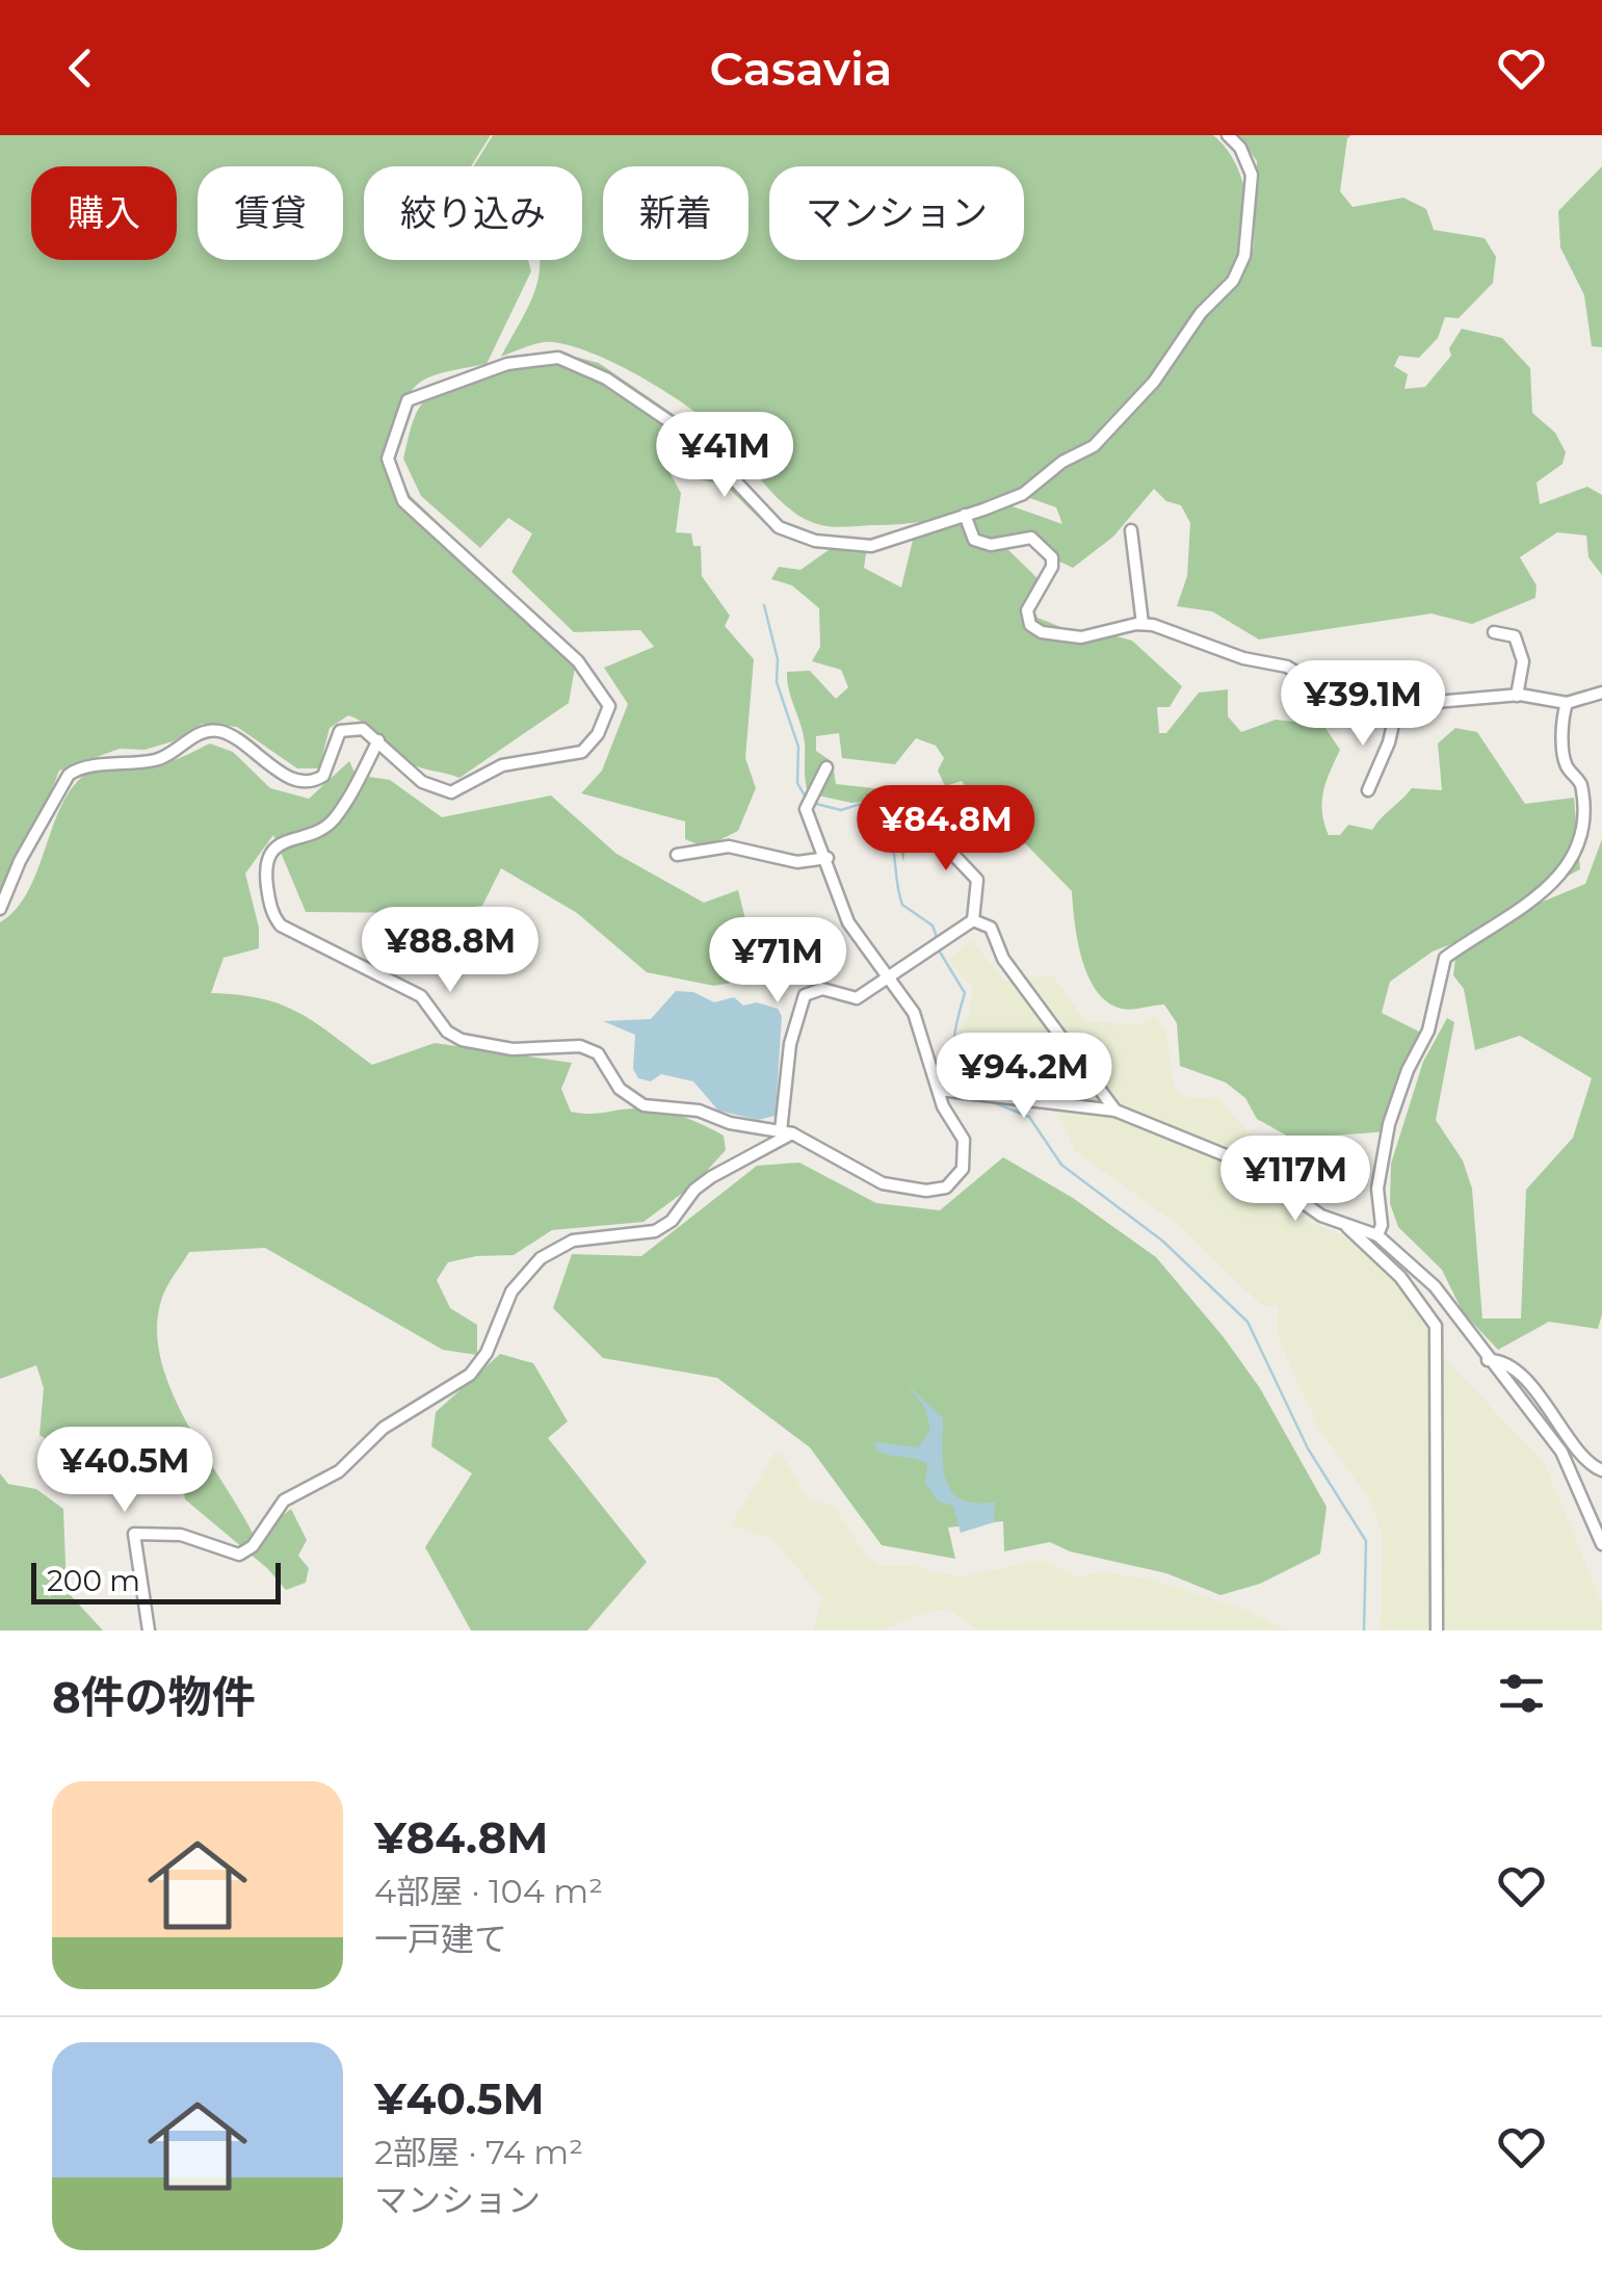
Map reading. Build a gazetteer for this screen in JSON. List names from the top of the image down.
{
  "scale_bar": "200 m",
  "page": {
    "header": "Casavia",
    "chip": [
      "購入",
      "賃貸",
      "絞り込み",
      "新着",
      "マンション"
    ],
    "price": [
      "¥41M",
      "¥39.1M",
      "¥84.8M",
      "¥88.8M",
      "¥71M",
      "¥94.2M",
      "¥117M",
      "¥40.5M"
    ],
    "scale": "200 m",
    "heading": "8件の物件",
    "list": [
      {
        "name": "¥84.8M",
        "note": "4部屋 · 104 m² · 一戸建て"
      },
      {
        "name": "¥40.5M",
        "note": "2部屋 · 74 m² · マンション"
      }
    ]
  }
}
